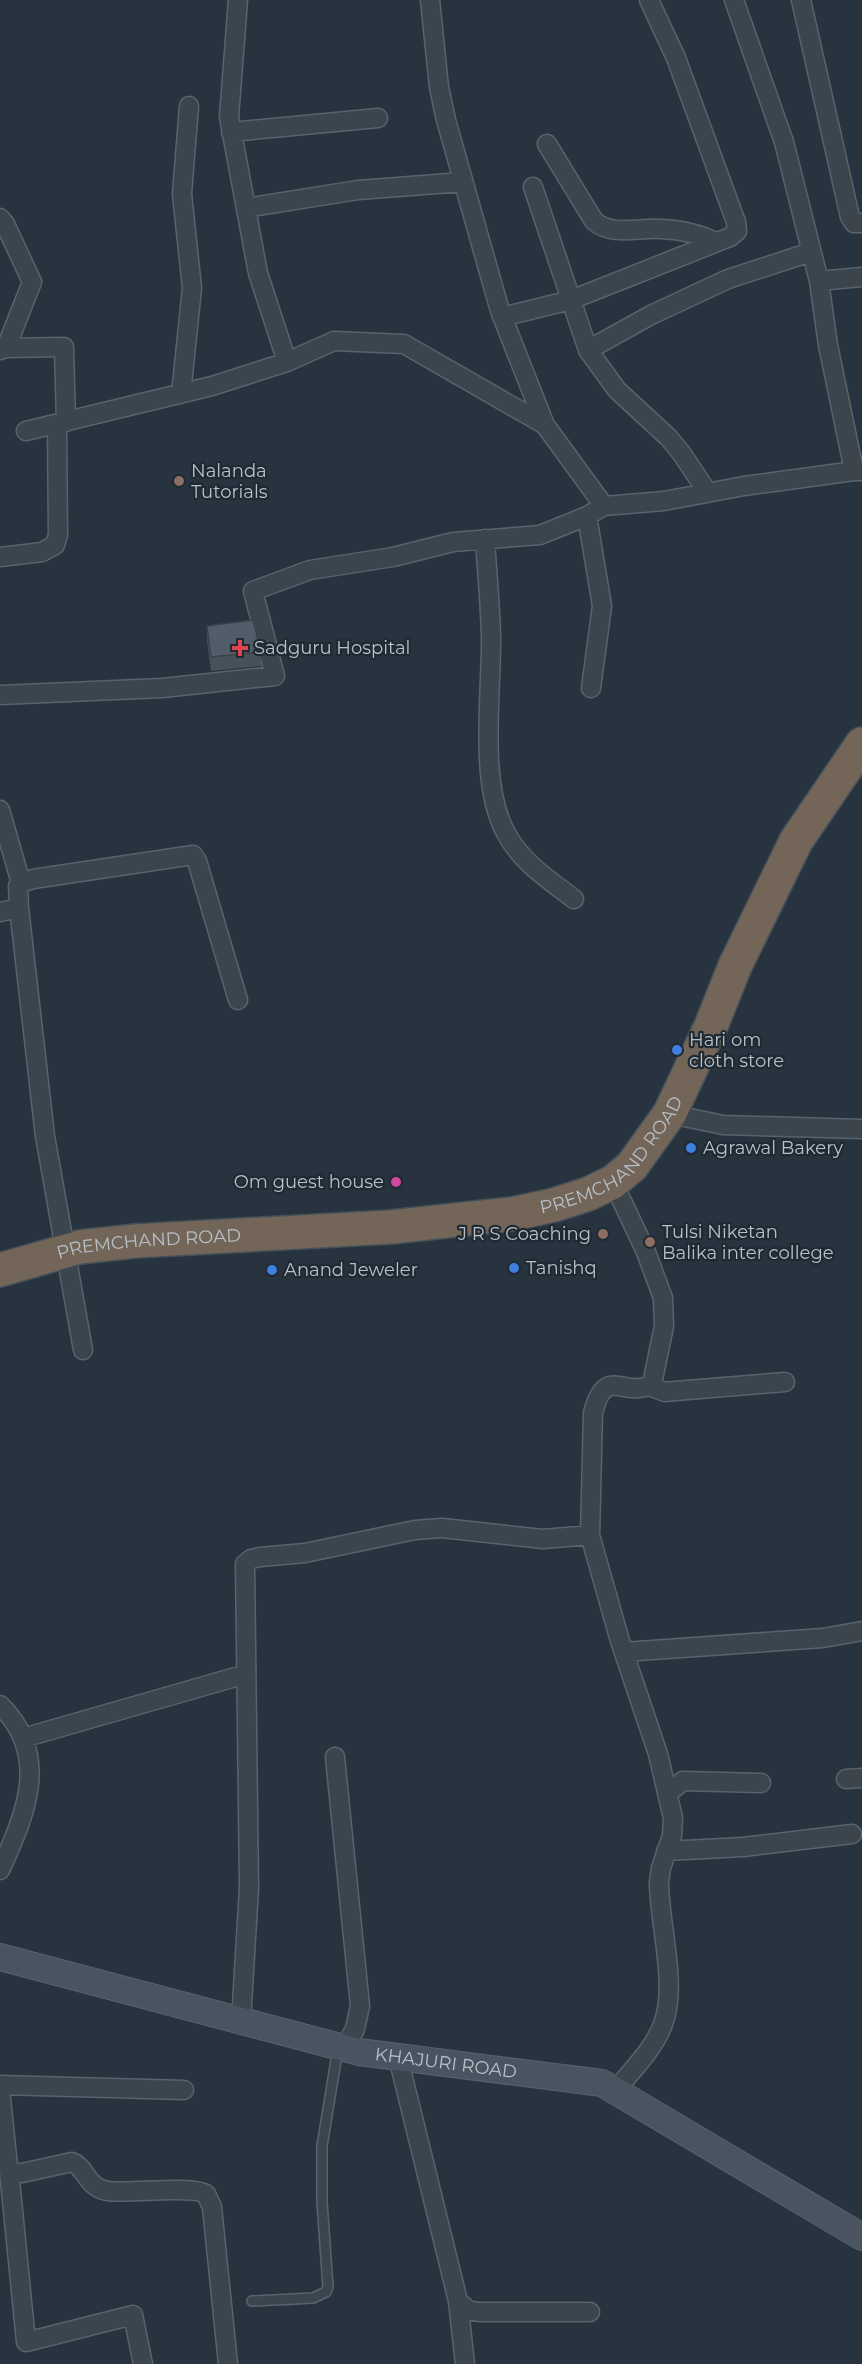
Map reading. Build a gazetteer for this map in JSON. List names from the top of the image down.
{
  "streets": {
    "highway": ["PREMCHAND ROAD"],
    "street": ["KHAJURI ROAD"]
  },
  "places": {
    "other": [
      "Nalanda Tutorials",
      "Hari om cloth store",
      "Agrawal Bakery",
      "Om guest house",
      "J R S Coaching",
      "Tulsi Niketan Balika inter college",
      "Tanishq",
      "Anand Jeweler"
    ],
    "health": ["Sadguru Hospital"]
  }
}
